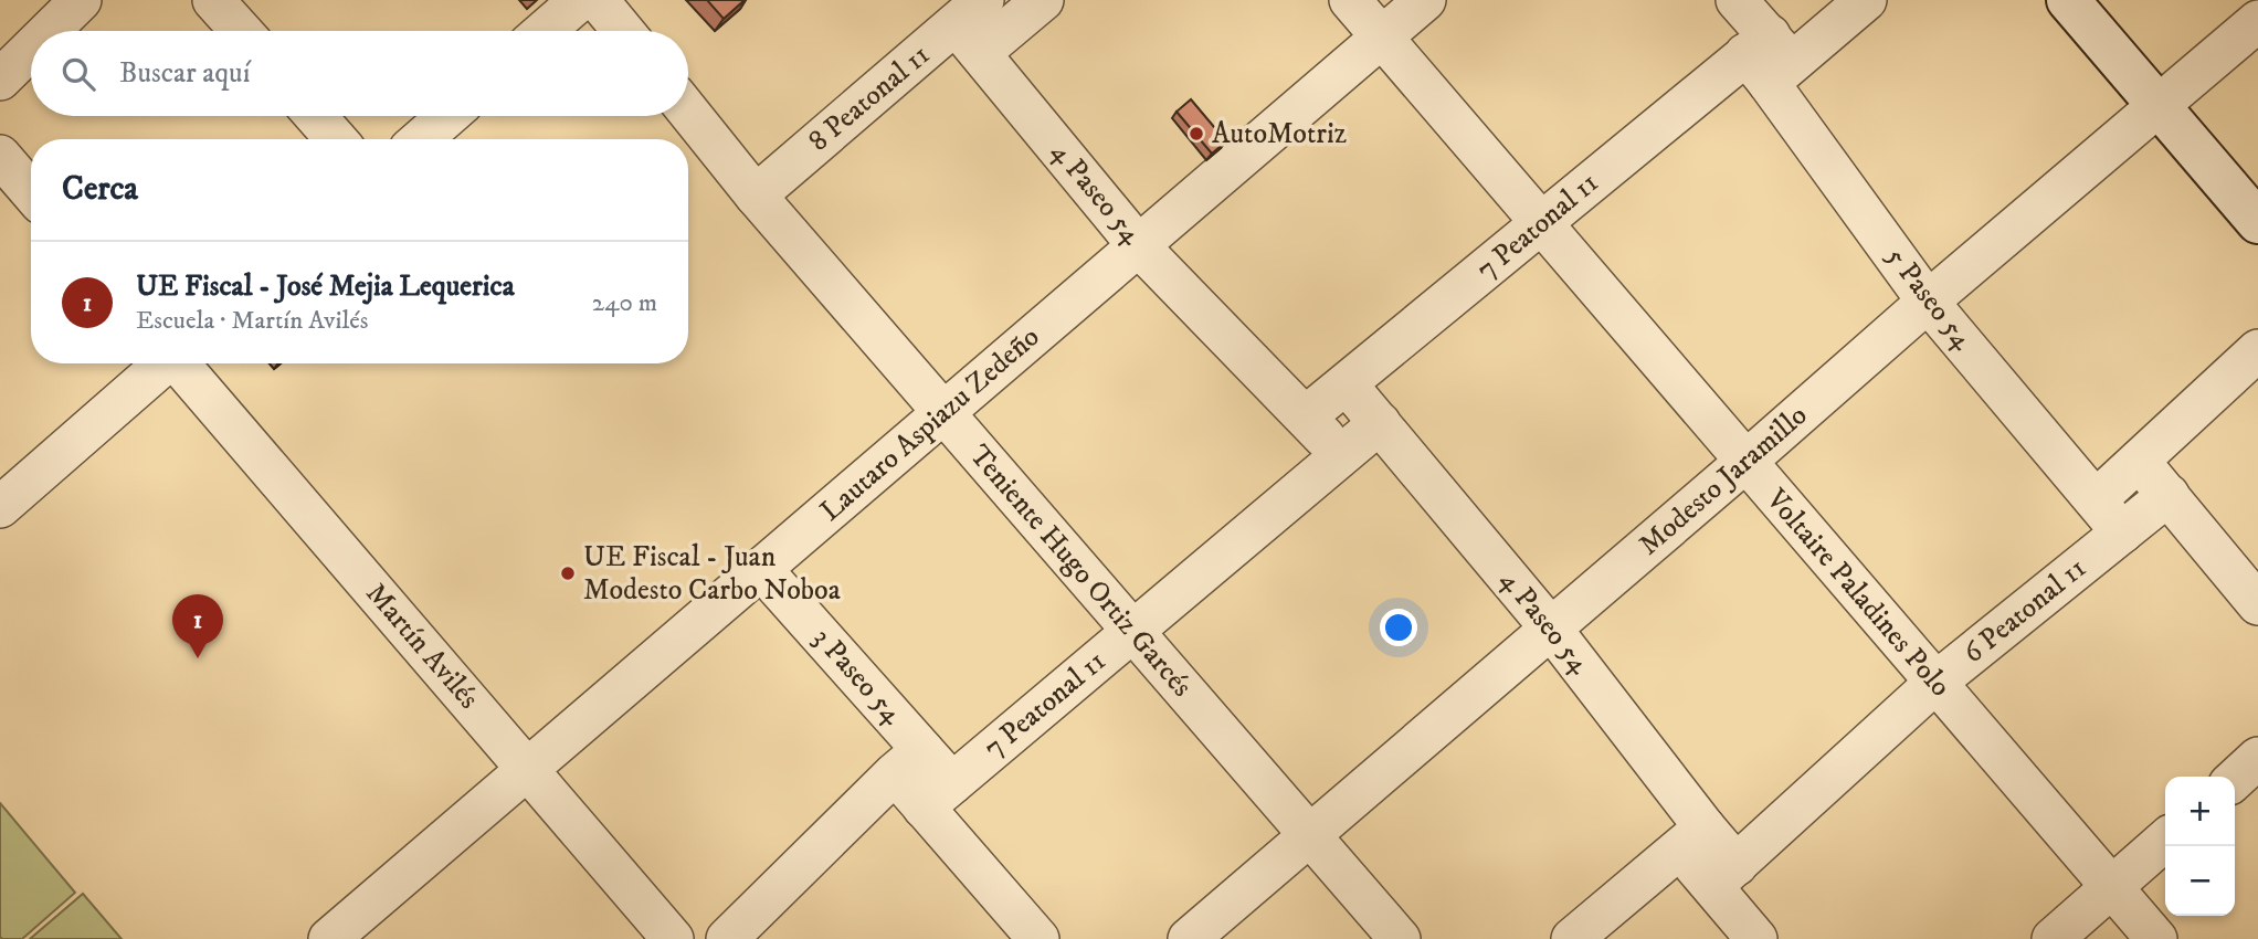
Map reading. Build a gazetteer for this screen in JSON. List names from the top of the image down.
{
  "streets": {
    "street": [
      "8 Peatonal 11",
      "4 Paseo 54",
      "7 Peatonal 11",
      "5 Paseo 54",
      "Lautaro Aspiazu Zedeño",
      "Modesto Jaramillo",
      "Teniente Hugo Ortiz Garcés",
      "Voltaire Paladines Polo",
      "6 Peatonal 11",
      "Martín Avilés",
      "3 Paseo 54"
    ]
  },
  "crossings": [
    ["8 Peatonal 11", "4 Paseo 54"],
    ["8 Peatonal 11", "Teniente Hugo Ortiz Garcés"],
    ["4 Paseo 54", "7 Peatonal 11"],
    ["4 Paseo 54", "Lautaro Aspiazu Zedeño"],
    ["4 Paseo 54", "Modesto Jaramillo"],
    ["4 Paseo 54", "6 Peatonal 11"],
    ["7 Peatonal 11", "5 Paseo 54"],
    ["7 Peatonal 11", "Teniente Hugo Ortiz Garcés"],
    ["7 Peatonal 11", "Voltaire Paladines Polo"],
    ["7 Peatonal 11", "3 Paseo 54"],
    ["5 Paseo 54", "Modesto Jaramillo"],
    ["5 Paseo 54", "6 Peatonal 11"],
    ["Lautaro Aspiazu Zedeño", "Teniente Hugo Ortiz Garcés"],
    ["Lautaro Aspiazu Zedeño", "Voltaire Paladines Polo"],
    ["Lautaro Aspiazu Zedeño", "Martín Avilés"],
    ["Lautaro Aspiazu Zedeño", "3 Paseo 54"],
    ["Modesto Jaramillo", "Teniente Hugo Ortiz Garcés"],
    ["Modesto Jaramillo", "Voltaire Paladines Polo"],
    ["Voltaire Paladines Polo", "6 Peatonal 11"]
  ],
  "places": ["AutoMotriz", "UE Fiscal - Juan Modesto Carbo Noboa"],
  "page": {
    "search": "Buscar aquí",
    "heading": "Cerca",
    "list": [
      {
        "mark": "1",
        "name": "UE Fiscal - José Mejia Lequerica",
        "note": "Escuela · Martín Avilés",
        "value": "240 m"
      }
    ],
    "pins": "1",
    "map_buttons": ["+", "−"]
  }
}
